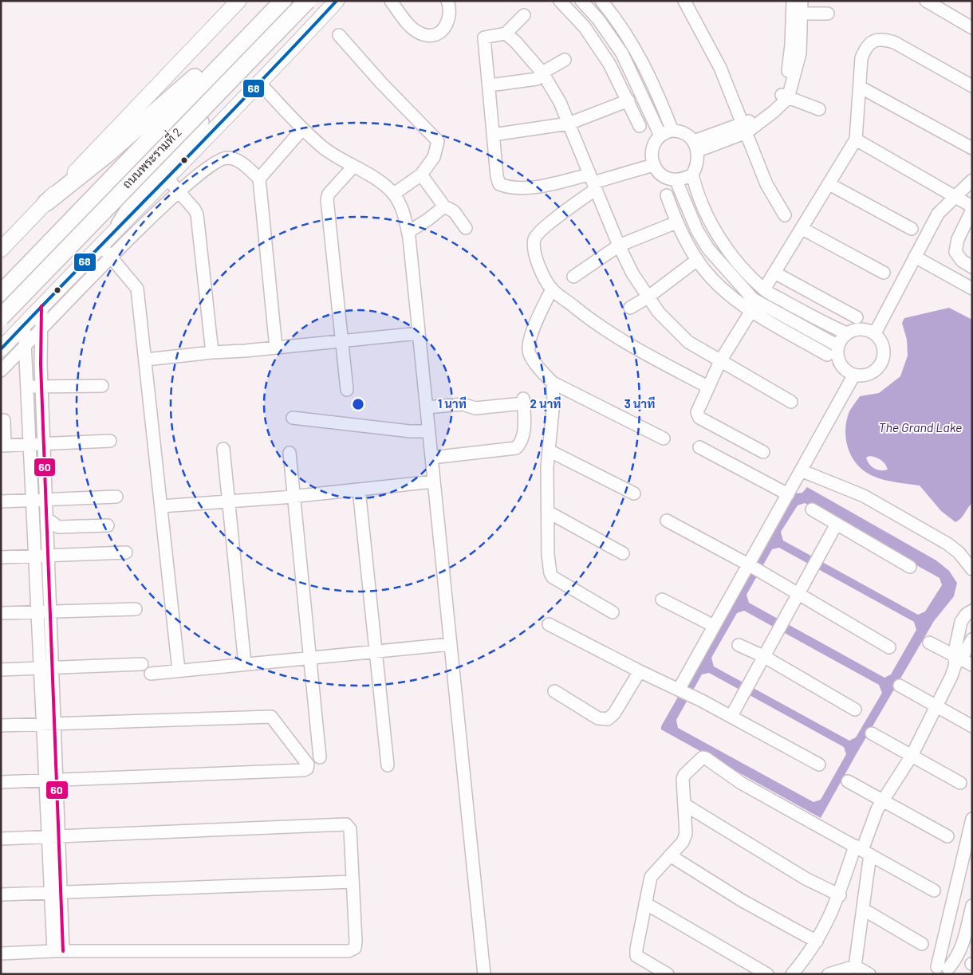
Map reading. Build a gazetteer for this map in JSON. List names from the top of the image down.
{
  "streets": {
    "highway": ["ถนนพระรามที่ 2"]
  },
  "water": ["The Grand Lake"],
  "lines": ["transit line 68", "transit line 60"],
  "rings": ["1 นาที", "2 นาที", "3 นาที"]
}
